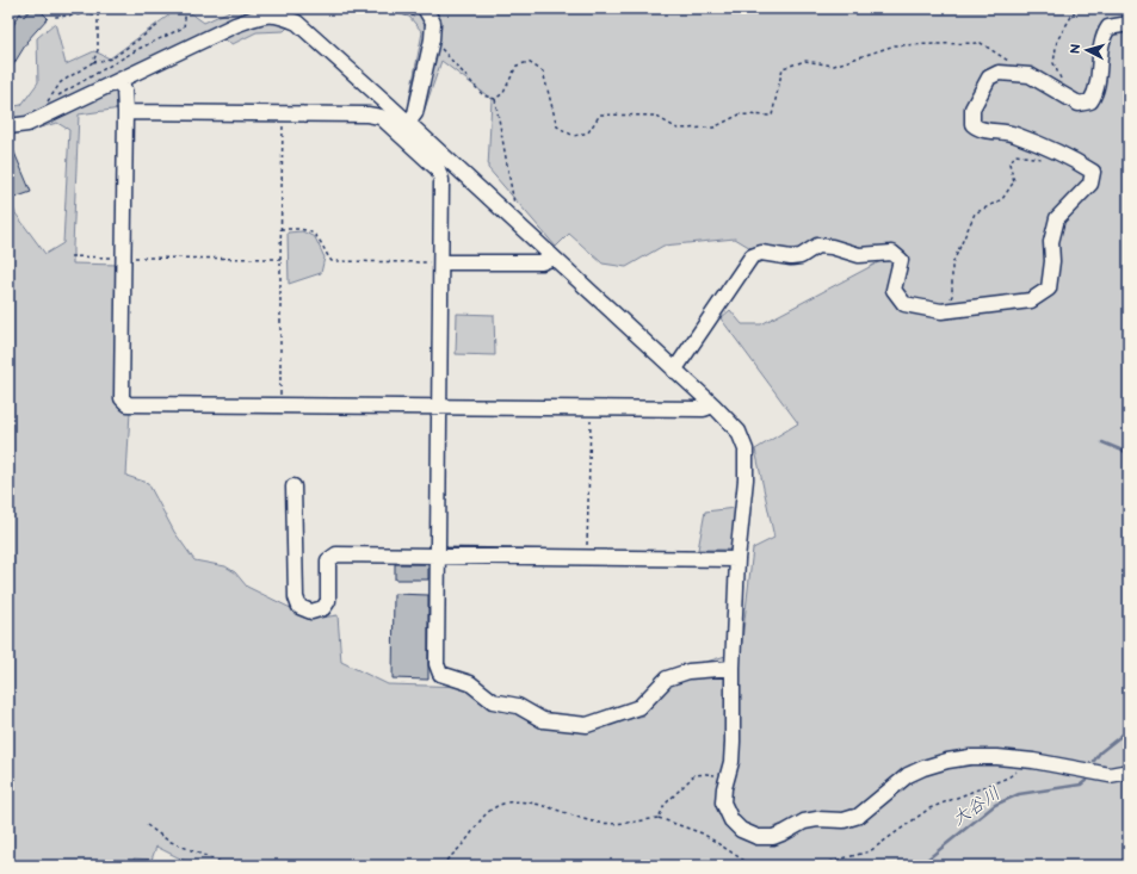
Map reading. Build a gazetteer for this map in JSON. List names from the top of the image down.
{
  "water": ["大谷川"],
  "north": "left"
}
